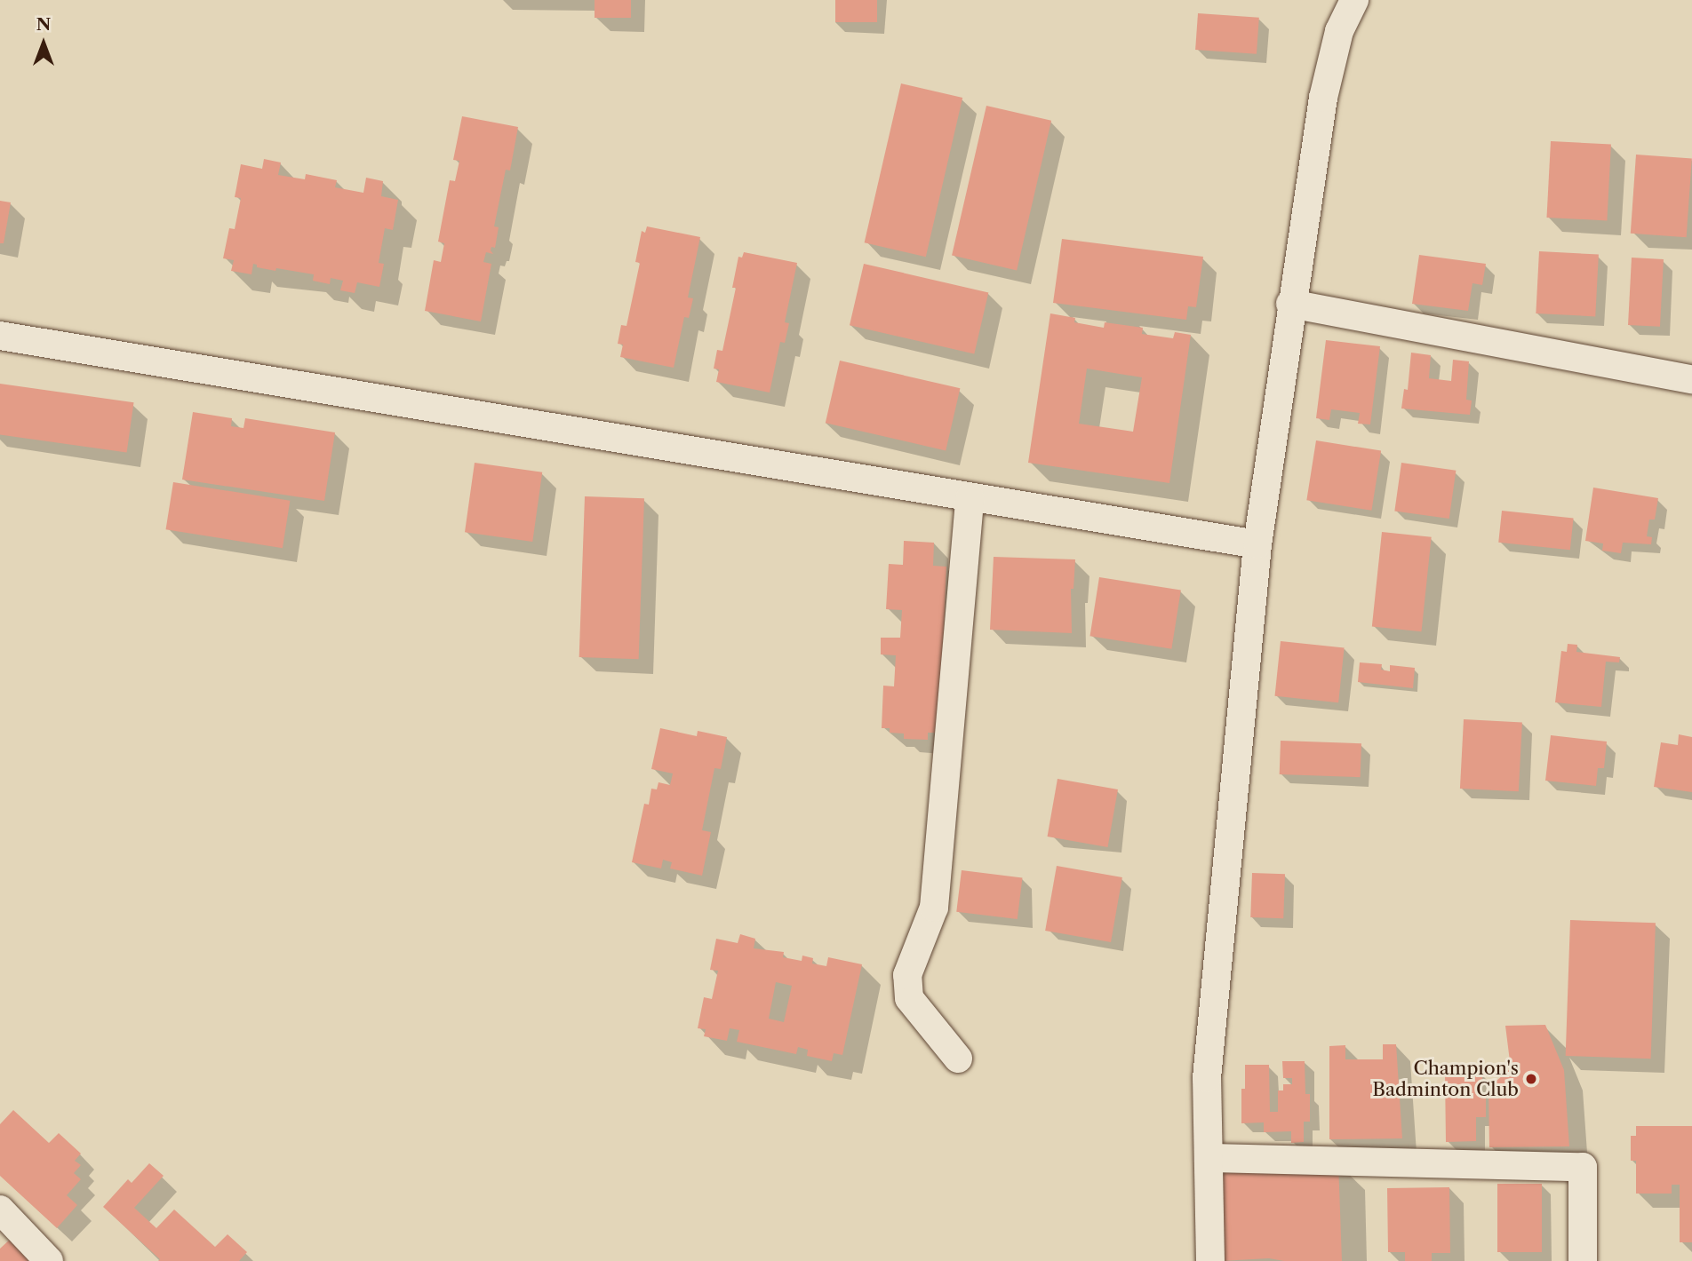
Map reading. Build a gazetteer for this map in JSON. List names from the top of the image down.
{
  "places": ["Champion's Badminton Club"],
  "north": "top"
}
